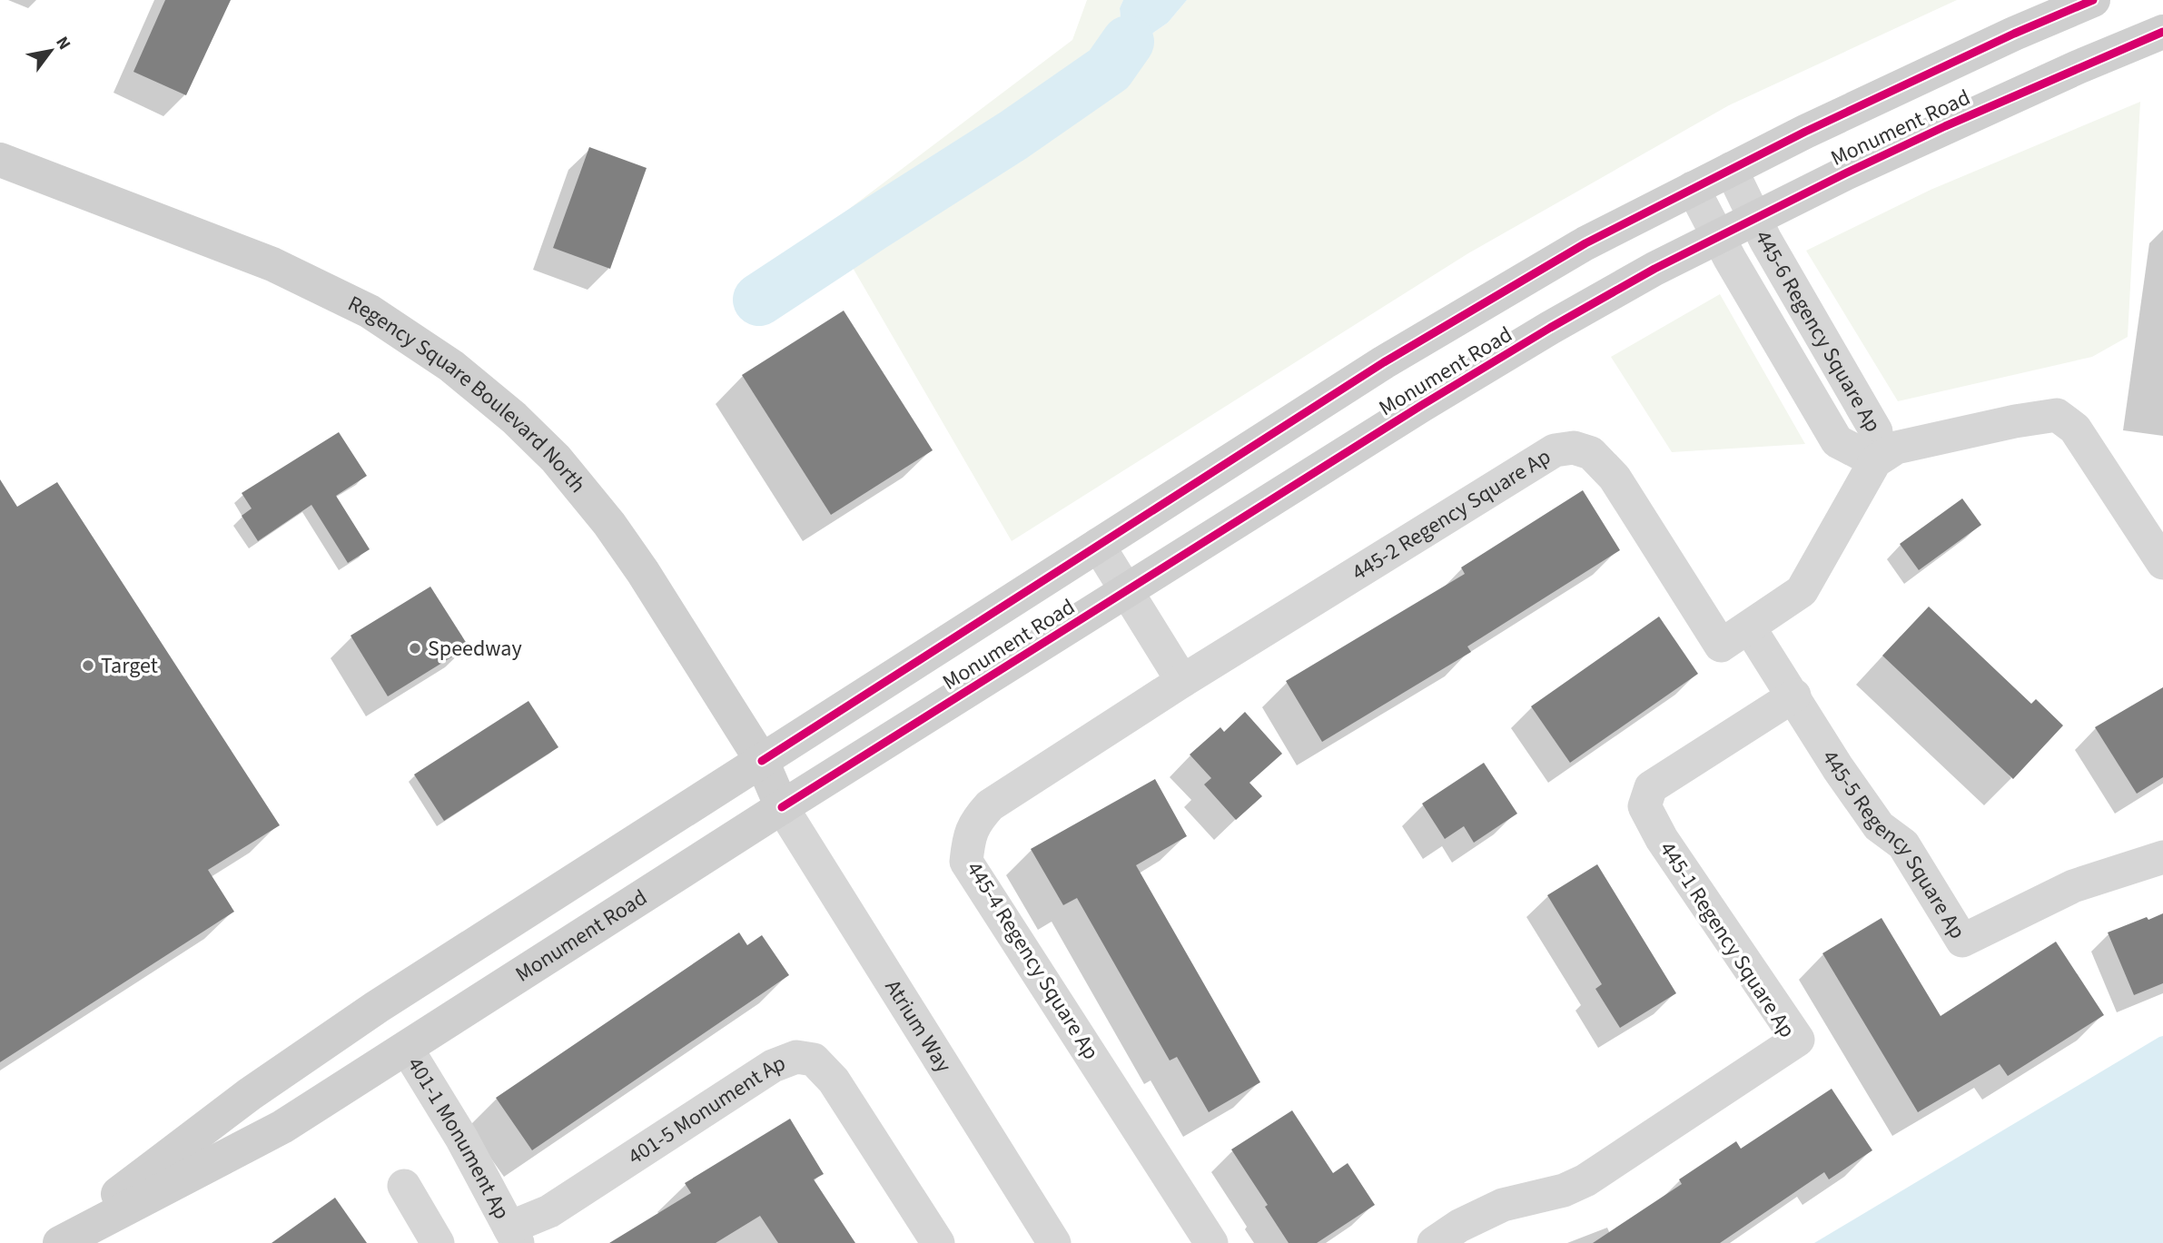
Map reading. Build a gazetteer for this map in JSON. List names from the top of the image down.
{
  "streets": {
    "main road": ["Monument Road", "Regency Square Boulevard North"],
    "street": [
      "445-6 Regency Square Ap",
      "445-2 Regency Square Ap",
      "445-5 Regency Square Ap",
      "445-1 Regency Square Ap",
      "445-4 Regency Square Ap",
      "Atrium Way",
      "401-5 Monument Ap",
      "401-1 Monument Ap"
    ]
  },
  "crossings": [
    ["Monument Road", "445-6 Regency Square Ap"],
    ["Monument Road", "Regency Square Boulevard North"],
    ["Monument Road", "Atrium Way"],
    ["Monument Road", "401-1 Monument Ap"],
    ["Regency Square Boulevard North", "Atrium Way"],
    ["445-2 Regency Square Ap", "445-5 Regency Square Ap"],
    ["445-2 Regency Square Ap", "445-4 Regency Square Ap"],
    ["445-5 Regency Square Ap", "445-1 Regency Square Ap"],
    ["401-5 Monument Ap", "401-1 Monument Ap"]
  ],
  "places": ["Speedway", "Target"],
  "north": "top right"
}
